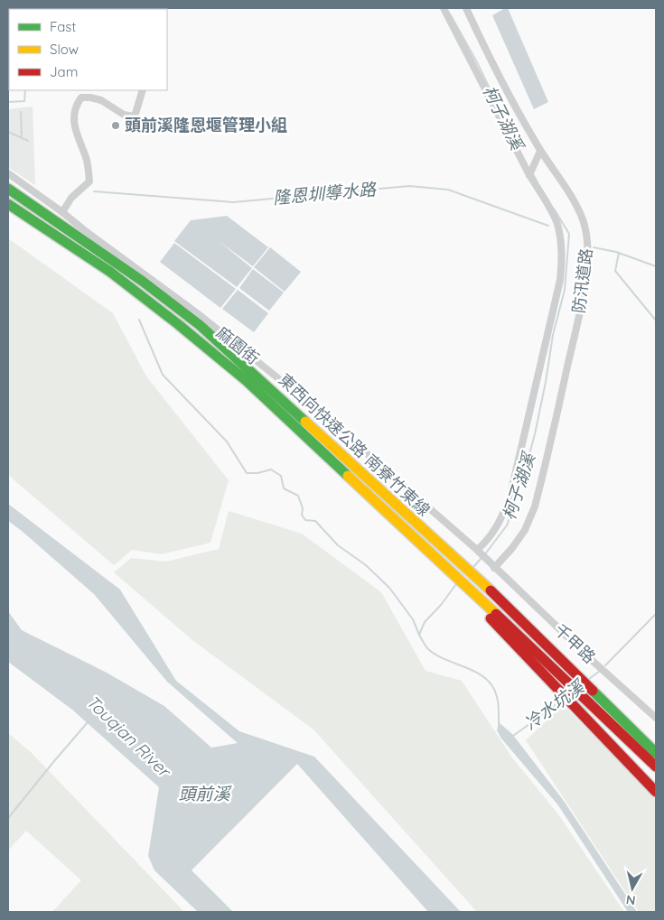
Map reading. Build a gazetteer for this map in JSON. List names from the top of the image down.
{
  "streets": {
    "highway": ["東西向快速公路 南寮竹東線"],
    "street": ["防汛道路", "麻園街", "千甲路"]
  },
  "crossings": [
    ["防汛道路", "麻園街"],
    ["防汛道路", "千甲路"],
    ["麻園街", "千甲路"]
  ],
  "water": [
    "柯子湖溪",
    "隆恩圳導水路",
    "冷水坑溪",
    "Touqian River",
    "頭前溪"
  ],
  "places": ["頭前溪隆恩堰管理小組"],
  "legend": ["Fast", "Slow", "Jam"],
  "north": "bottom"
}
